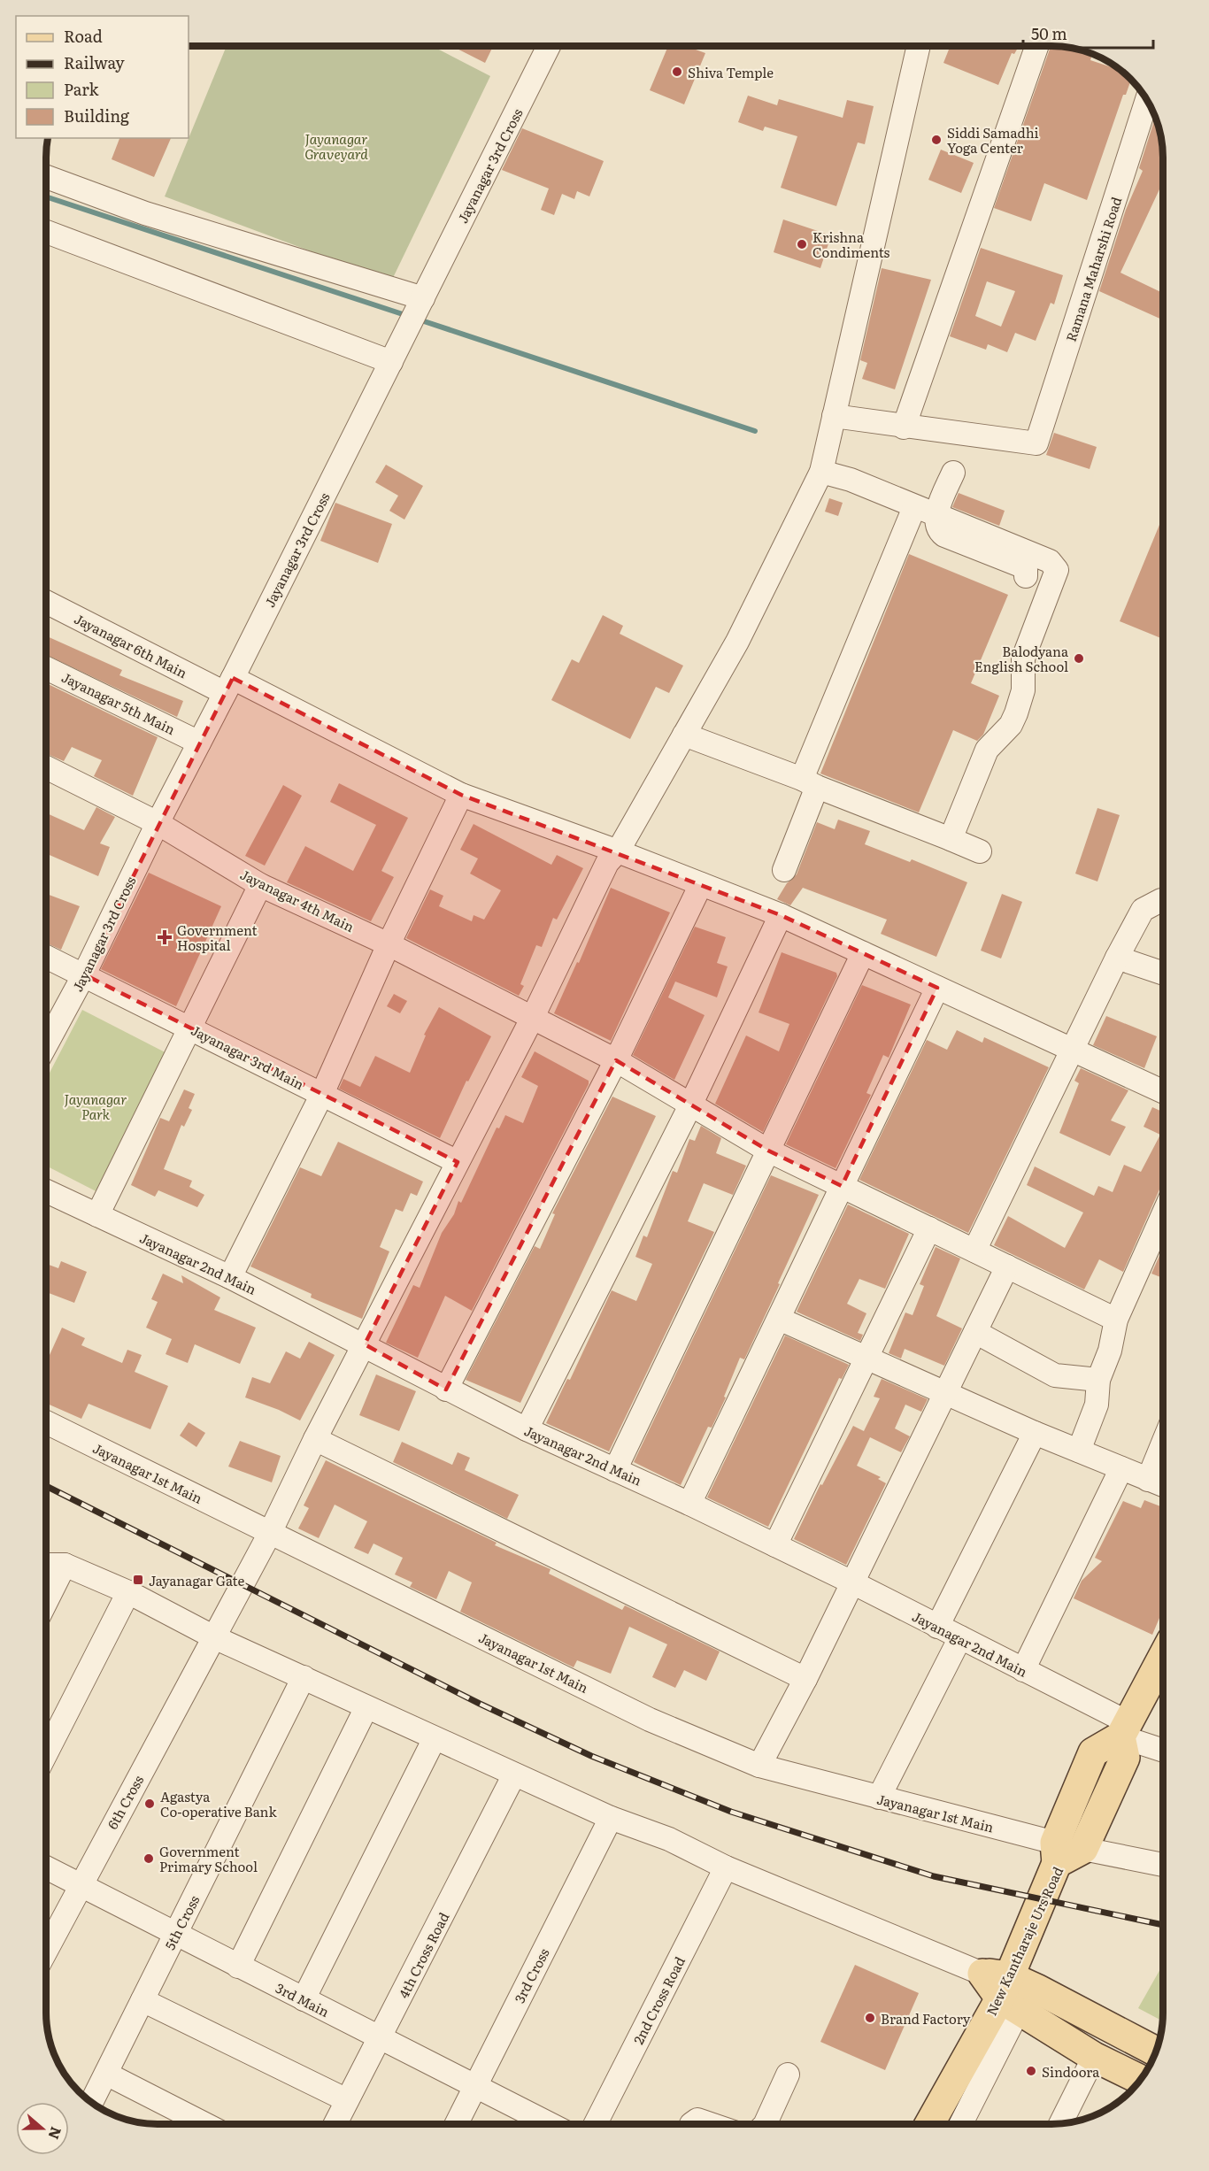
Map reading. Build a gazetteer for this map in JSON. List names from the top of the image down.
{
  "streets": {
    "main road": ["New Kantharaje Urs Road"],
    "street": [
      "Jayanagar 3rd Cross",
      "Ramana Maharshi Road",
      "Jayanagar 6th Main",
      "Jayanagar 5th Main",
      "Jayanagar 4th Main",
      "Jayanagar 3rd Main",
      "Jayanagar 2nd Main",
      "Jayanagar 1st Main",
      "6th Cross",
      "5th Cross",
      "4th Cross Road",
      "3rd Cross",
      "3rd Main",
      "2nd Cross Road"
    ]
  },
  "crossings": [
    ["Jayanagar 3rd Cross", "Jayanagar 6th Main"],
    ["Jayanagar 3rd Cross", "Jayanagar 5th Main"],
    ["Jayanagar 3rd Cross", "Jayanagar 4th Main"],
    ["Jayanagar 3rd Cross", "Jayanagar 3rd Main"],
    ["Jayanagar 6th Main", "6th Cross"],
    ["Jayanagar 4th Main", "6th Cross"],
    ["Jayanagar 3rd Main", "6th Cross"],
    ["Jayanagar 2nd Main", "6th Cross"],
    ["Jayanagar 1st Main", "6th Cross"],
    ["Jayanagar 1st Main", "New Kantharaje Urs Road"],
    ["6th Cross", "3rd Main"],
    ["5th Cross", "3rd Main"],
    ["4th Cross Road", "3rd Main"],
    ["3rd Cross", "3rd Main"]
  ],
  "parks": ["Jayanagar Graveyard", "Jayanagar Park"],
  "places": {
    "other": [
      "Shiva Temple",
      "Siddi Samadhi Yoga Center",
      "Krishna Condiments",
      "Balodyana English School",
      "Agastya Co-operative Bank",
      "Government Primary School",
      "Brand Factory",
      "Sindoora"
    ],
    "health": ["Government Hospital"],
    "transit": ["Jayanagar Gate"]
  },
  "legend": [
    "Road",
    "Railway",
    "Park",
    "Building"
  ],
  "scale_bar": "50 m",
  "north": "right"
}
